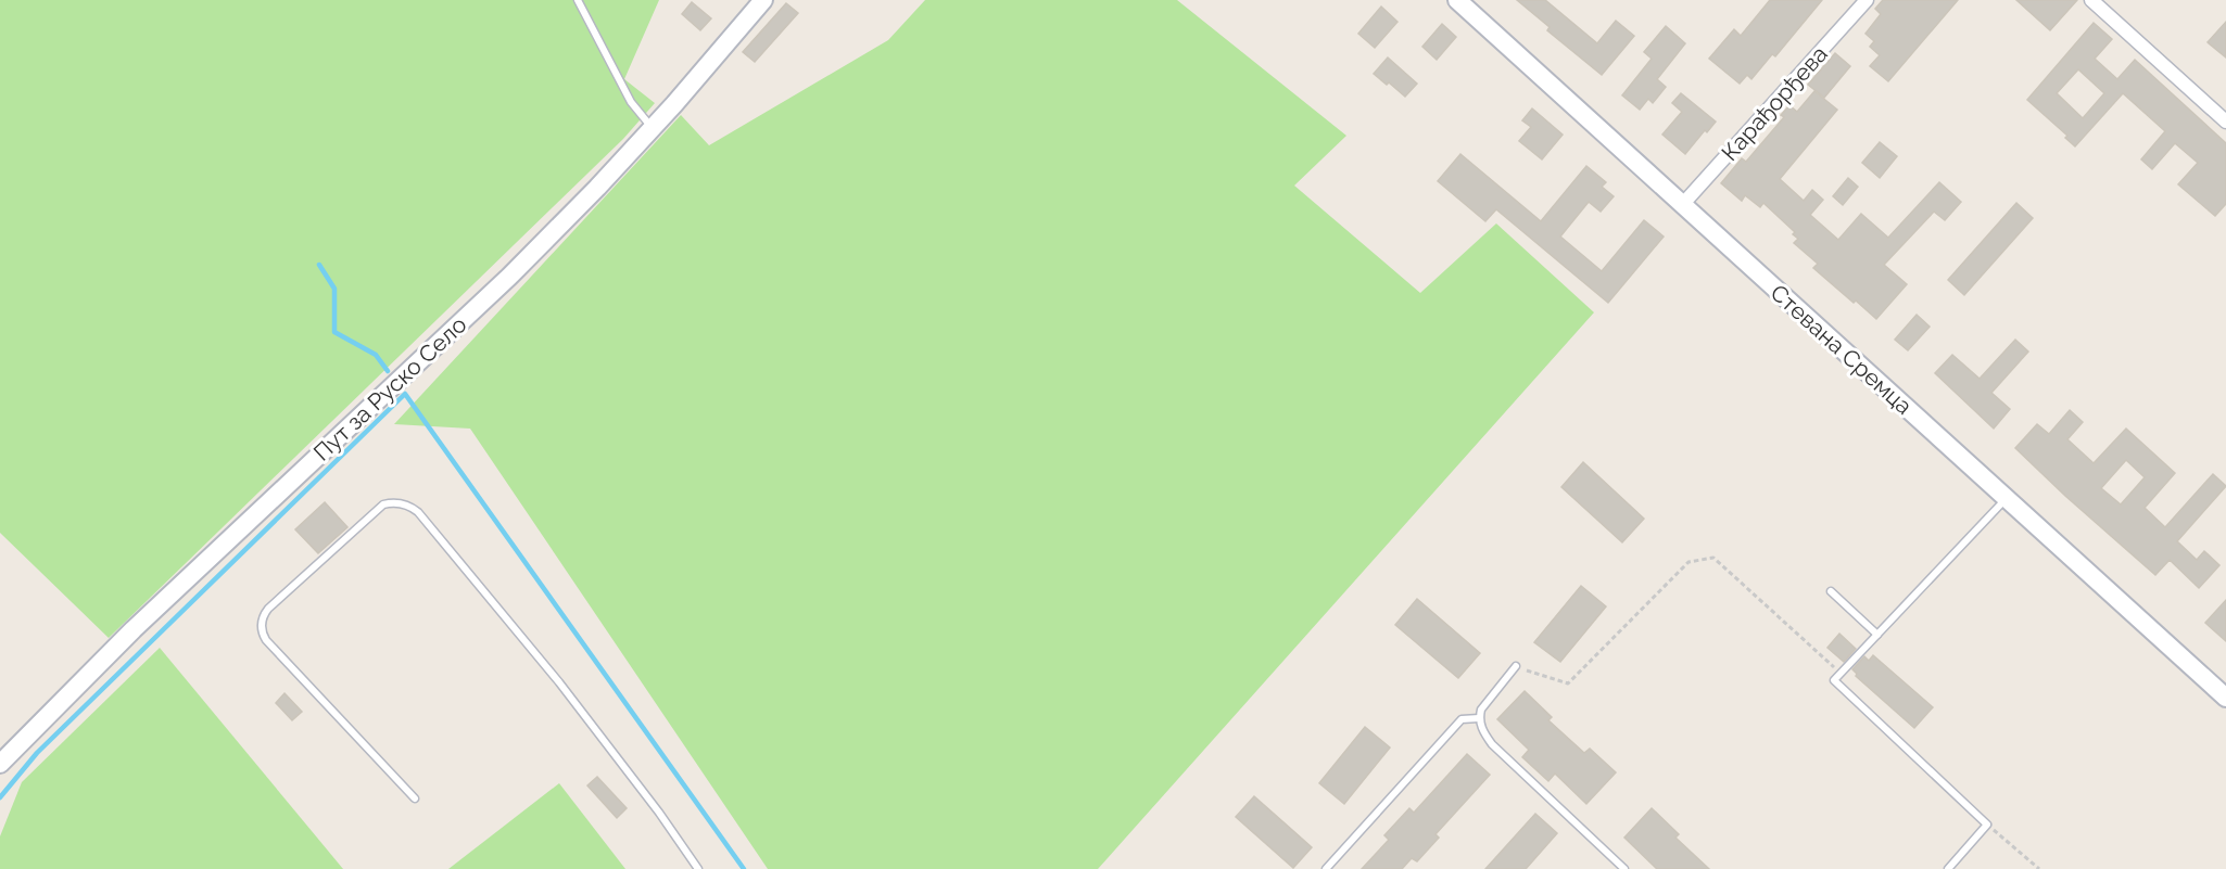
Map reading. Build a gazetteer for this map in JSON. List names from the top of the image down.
{
  "streets": {
    "main road": ["Стевана Сремца", "Пут за Руско Село"],
    "street": ["Карађорђева"]
  },
  "crossings": [
    ["Карађорђева", "Стевана Сремца"]
  ]
}
